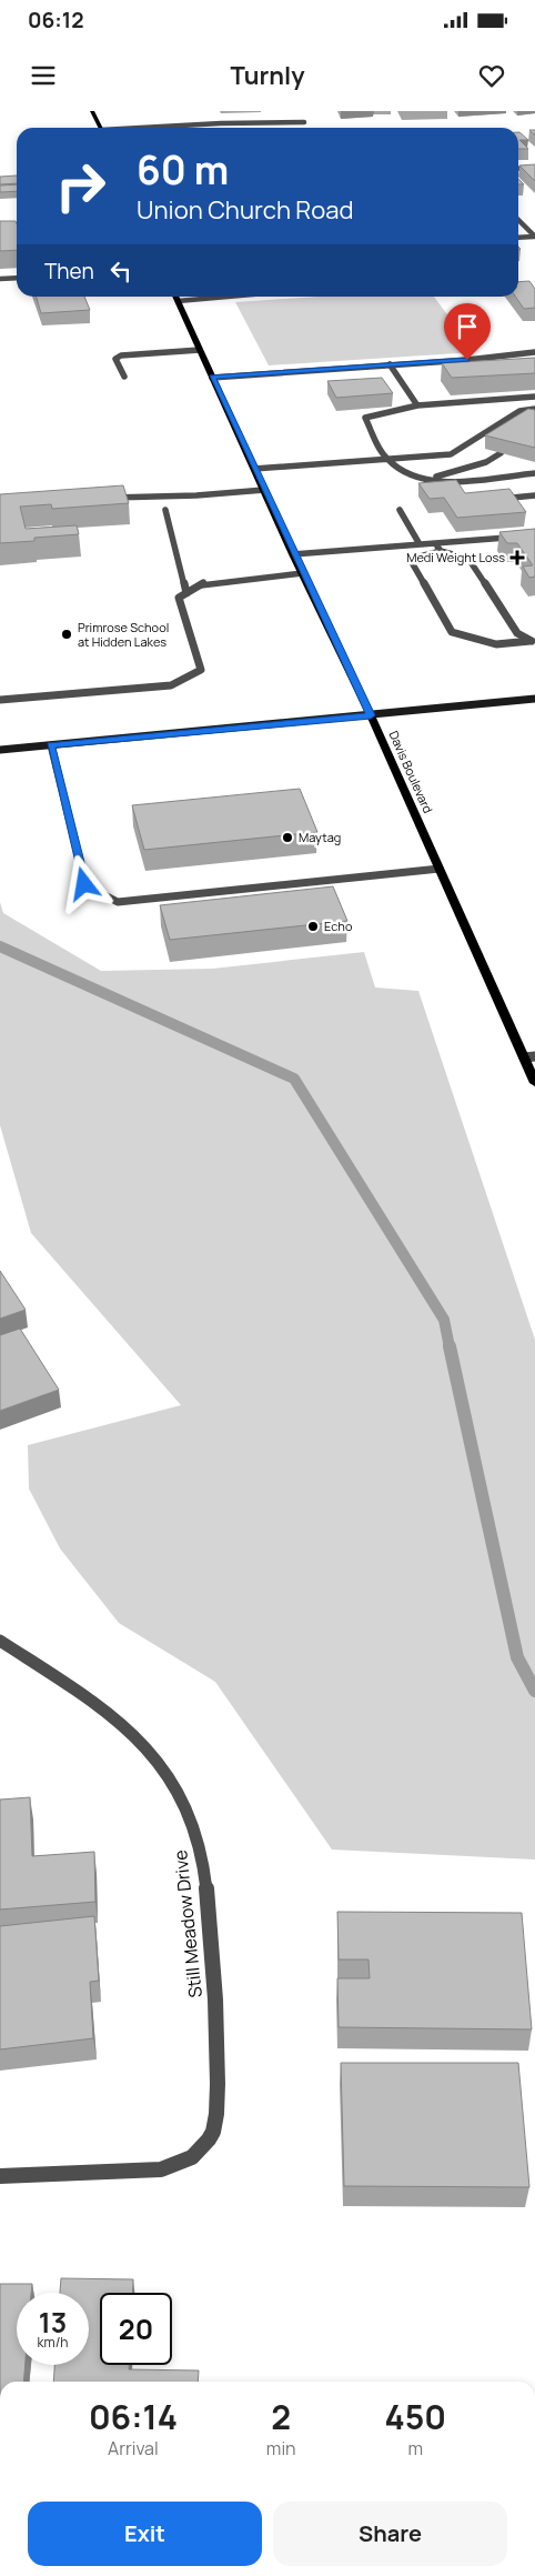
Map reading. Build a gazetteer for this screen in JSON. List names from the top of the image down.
{
  "streets": {
    "main road": ["Davis Boulevard"],
    "street": ["Still Meadow Drive"]
  },
  "places": {
    "health": ["Medi Weight Loss"],
    "other": ["Primrose School at Hidden Lakes", "Maytag", "Echo"]
  },
  "page": {
    "status": "06:12",
    "header": "Turnly",
    "turn": ["60 m", "Union Church Road"],
    "then": "Then",
    "speed": "13 km/h",
    "limit": "20",
    "eta": [
      "06:14",
      "Arrival",
      "2",
      "min",
      "450",
      "m"
    ],
    "buttons": ["Exit", "Share"]
  }
}
